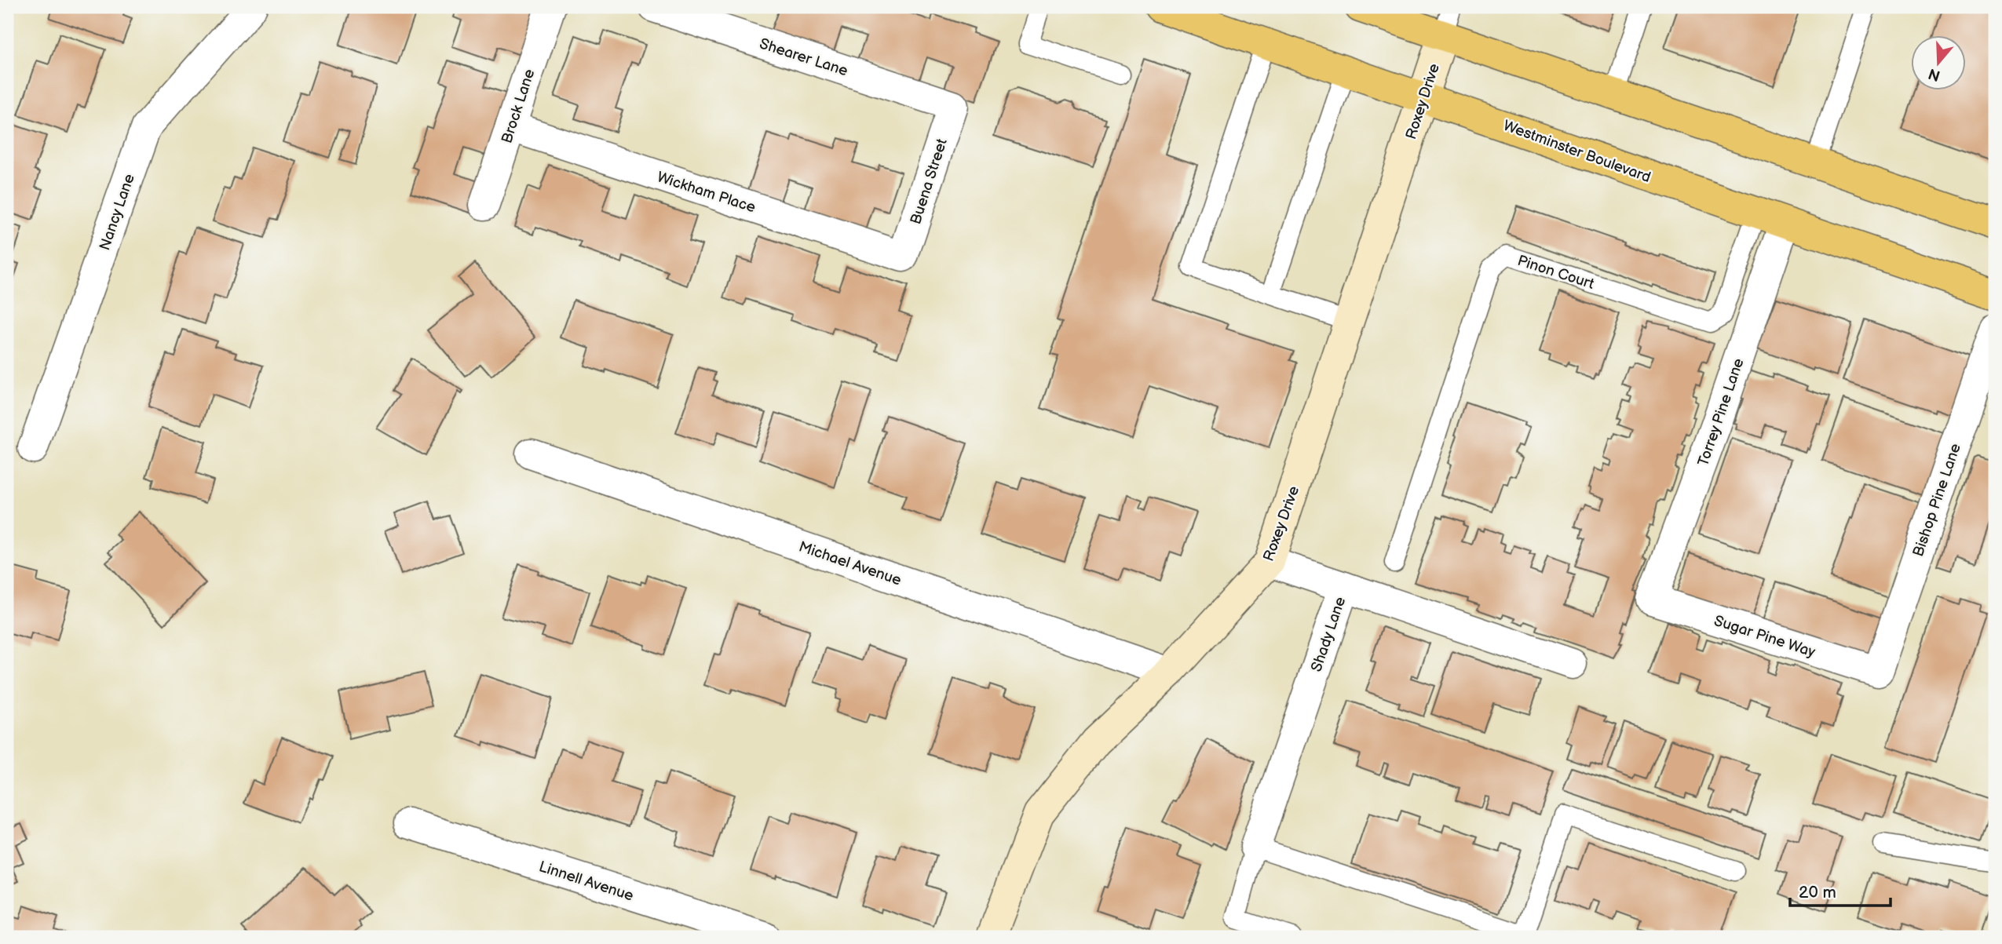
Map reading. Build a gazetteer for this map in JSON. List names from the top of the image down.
{
  "streets": {
    "main road": ["Westminster Boulevard"],
    "street": [
      "Shearer Lane",
      "Roxey Drive",
      "Brock Lane",
      "Buena Street",
      "Wickham Place",
      "Nancy Lane",
      "Torrey Pine Lane",
      "Bishop Pine Lane",
      "Michael Avenue",
      "Shady Lane",
      "Sugar Pine Way",
      "Linnell Avenue"
    ],
    "lane": ["Pinon Court"]
  },
  "crossings": [
    ["Shearer Lane", "Buena Street"],
    ["Roxey Drive", "Westminster Boulevard"],
    ["Roxey Drive", "Michael Avenue"],
    ["Brock Lane", "Wickham Place"],
    ["Westminster Boulevard", "Pinon Court"],
    ["Westminster Boulevard", "Torrey Pine Lane"],
    ["Buena Street", "Wickham Place"],
    ["Torrey Pine Lane", "Sugar Pine Way"],
    ["Bishop Pine Lane", "Sugar Pine Way"]
  ],
  "scale_bar": "20 m",
  "north": "bottom"
}
